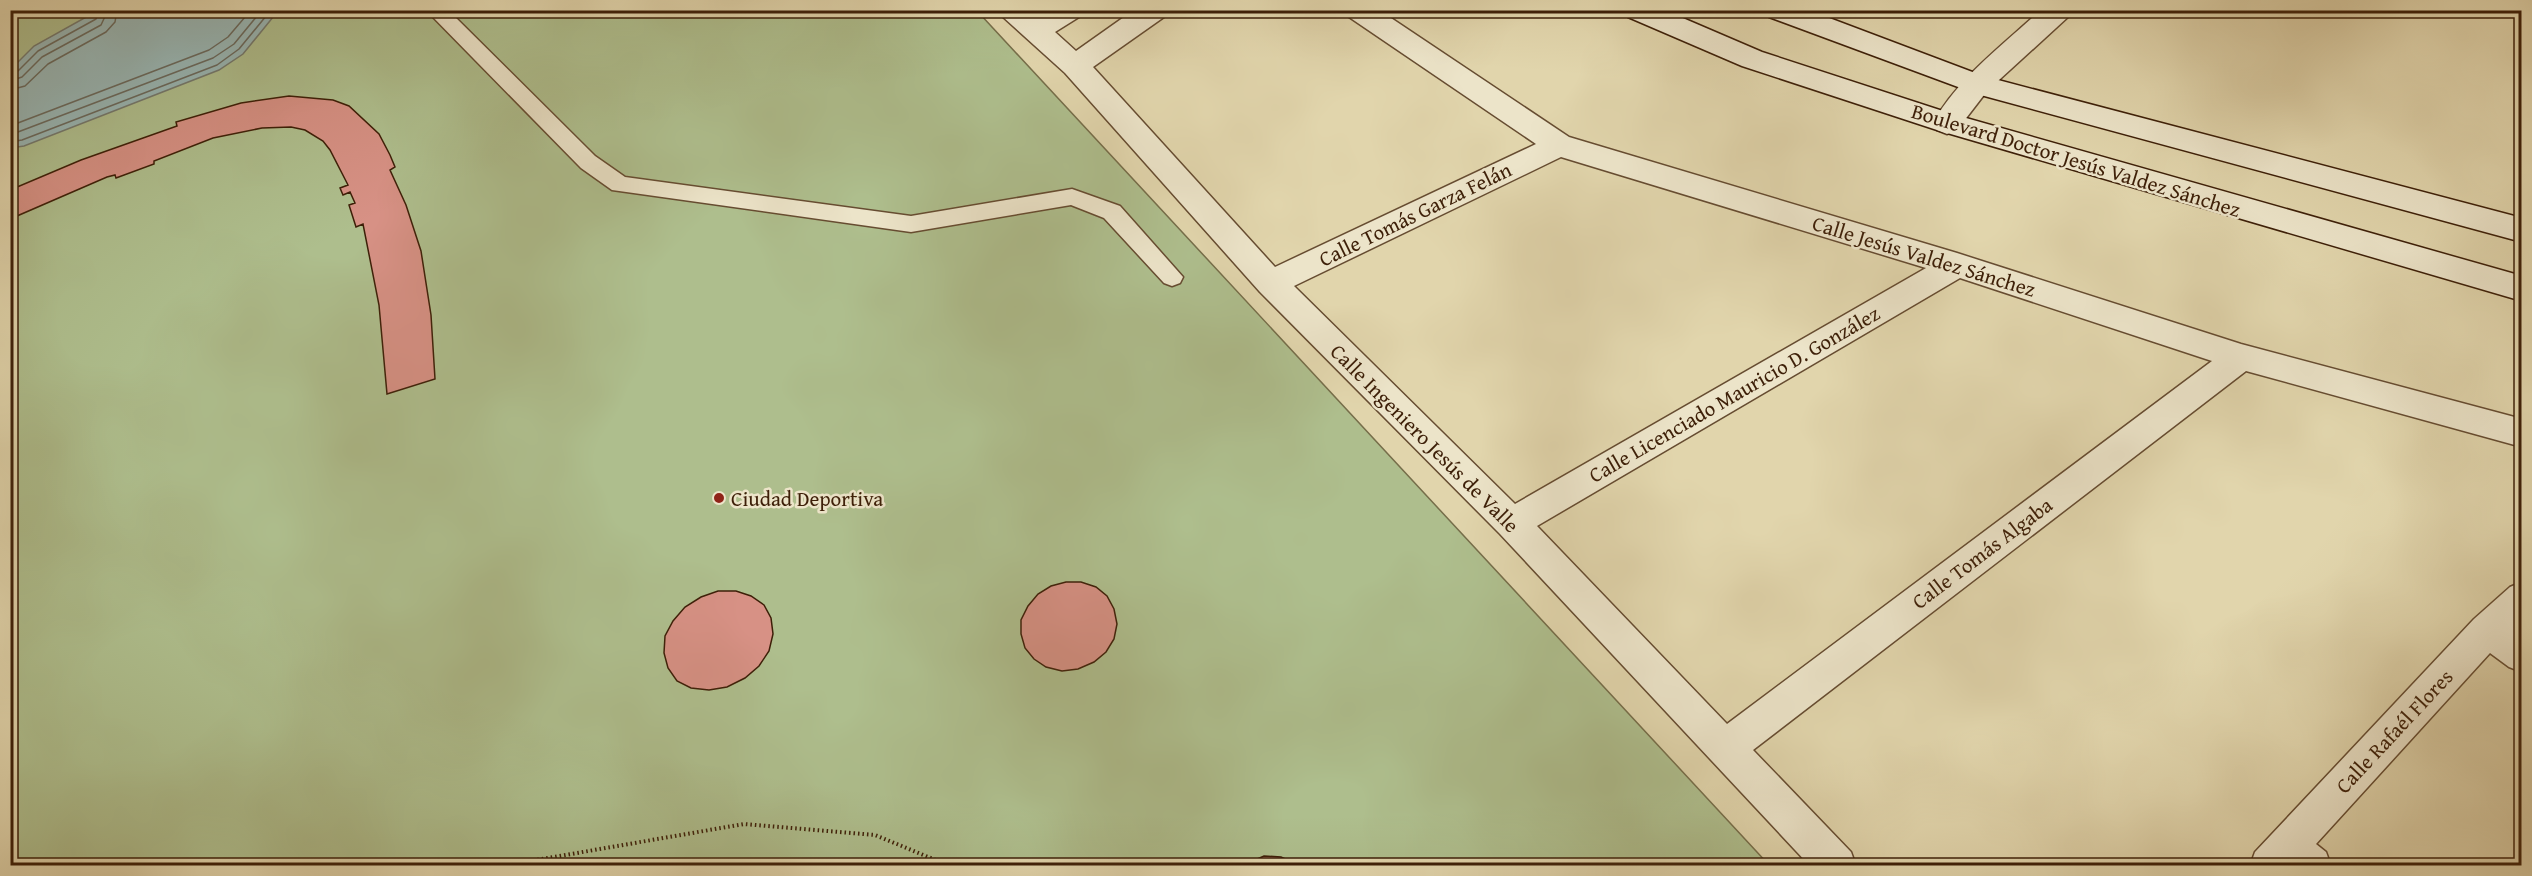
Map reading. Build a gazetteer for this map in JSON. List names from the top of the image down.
{
  "streets": {
    "street": [
      "Boulevard Doctor Jesús Valdez Sánchez",
      "Calle Tomás Garza Felán",
      "Calle Jesús Valdez Sánchez",
      "Calle Licenciado Mauricio D. González",
      "Calle Ingeniero Jesús de Valle",
      "Calle Tomás Algaba",
      "Calle Rafaél Flores"
    ]
  },
  "crossings": [
    ["Calle Tomás Garza Felán", "Calle Jesús Valdez Sánchez"],
    ["Calle Tomás Garza Felán", "Calle Ingeniero Jesús de Valle"],
    ["Calle Jesús Valdez Sánchez", "Calle Licenciado Mauricio D. González"],
    ["Calle Jesús Valdez Sánchez", "Calle Tomás Algaba"],
    ["Calle Licenciado Mauricio D. González", "Calle Ingeniero Jesús de Valle"],
    ["Calle Ingeniero Jesús de Valle", "Calle Tomás Algaba"]
  ],
  "places": ["Ciudad Deportiva"]
}
